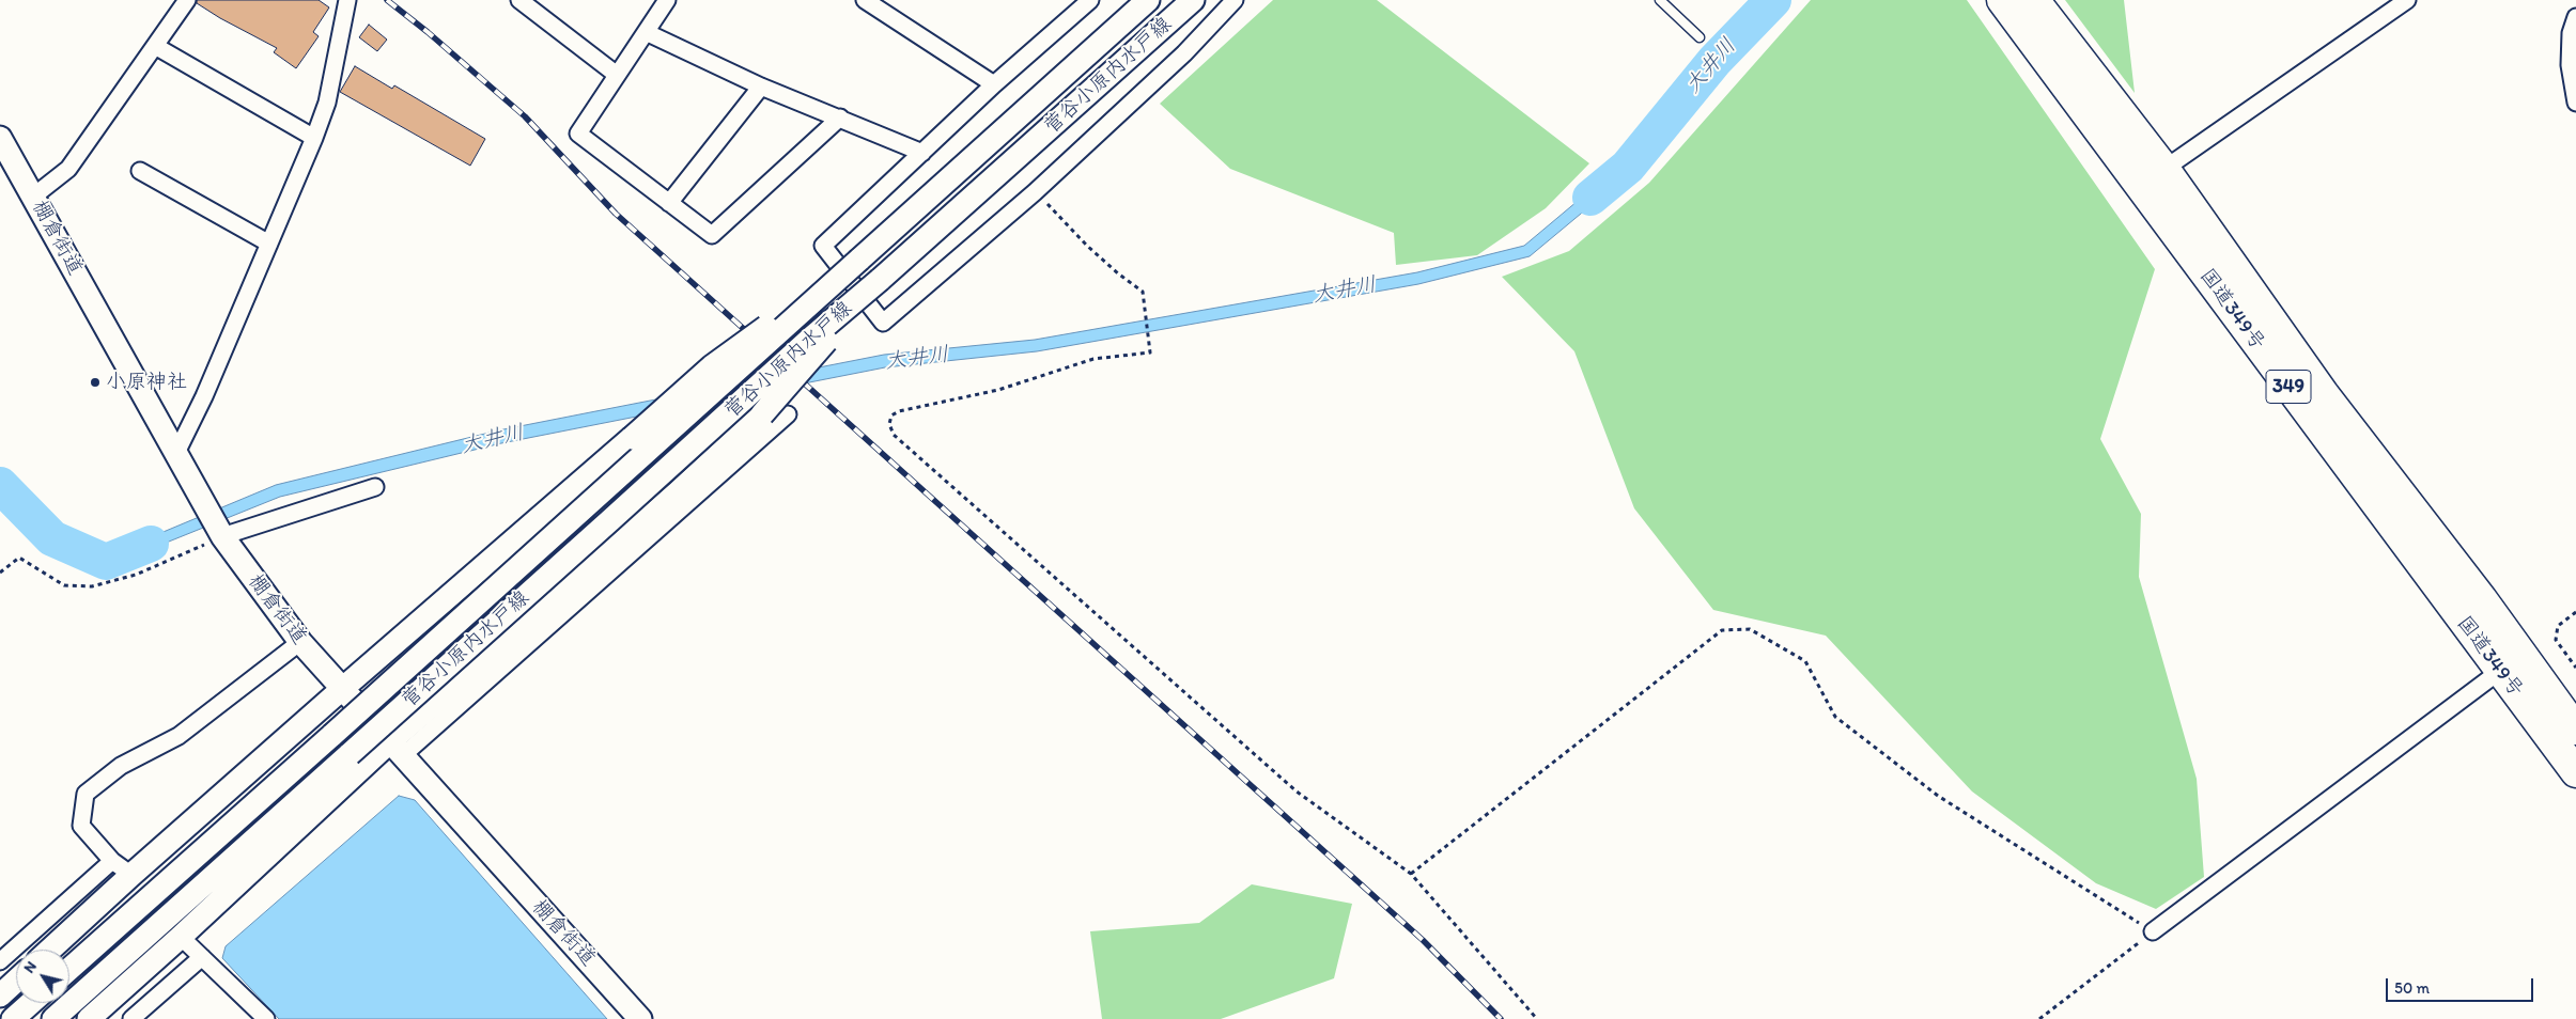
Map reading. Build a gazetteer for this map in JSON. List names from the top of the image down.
{
  "streets": {
    "highway": ["国道349号", "349"],
    "main road": ["菅谷小原内水戸線", "棚倉街道"]
  },
  "crossings": [
    ["菅谷小原内水戸線", "棚倉街道"]
  ],
  "water": ["大井川"],
  "places": ["小原神社"],
  "scale_bar": "50 m",
  "north": "top left"
}
